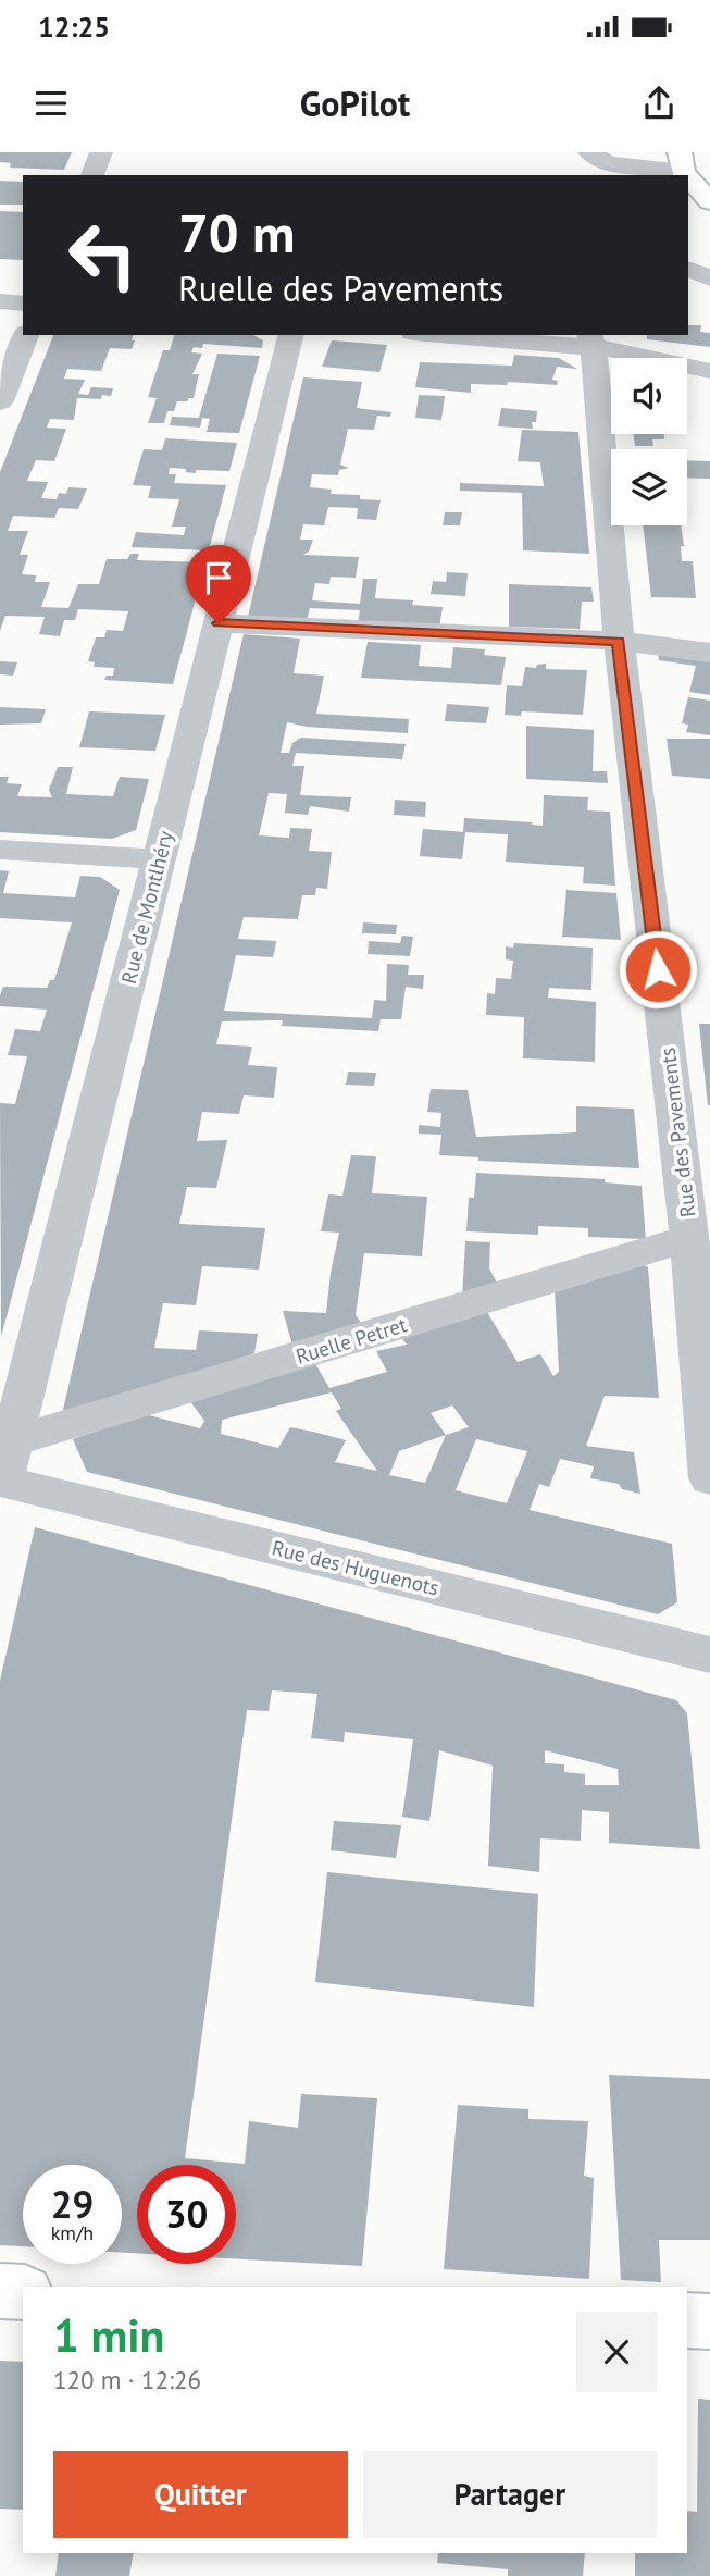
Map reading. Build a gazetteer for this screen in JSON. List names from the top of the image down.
{
  "streets": {
    "street": [
      "Rue de Montlhéry",
      "Rue des Pavements",
      "Ruelle Petret",
      "Rue des Huguenots"
    ]
  },
  "crossings": [
    ["Rue de Montlhéry", "Ruelle Petret"],
    ["Rue de Montlhéry", "Rue des Huguenots"],
    ["Rue des Pavements", "Ruelle Petret"],
    ["Ruelle Petret", "Rue des Huguenots"]
  ],
  "page": {
    "status": "12:25",
    "header": "GoPilot",
    "turn": ["70 m", "Ruelle des Pavements"],
    "speed": "29 km/h",
    "limit": "30",
    "heading": ["1 min", "120 m · 12:26"],
    "buttons": ["Quitter", "Partager"]
  }
}
